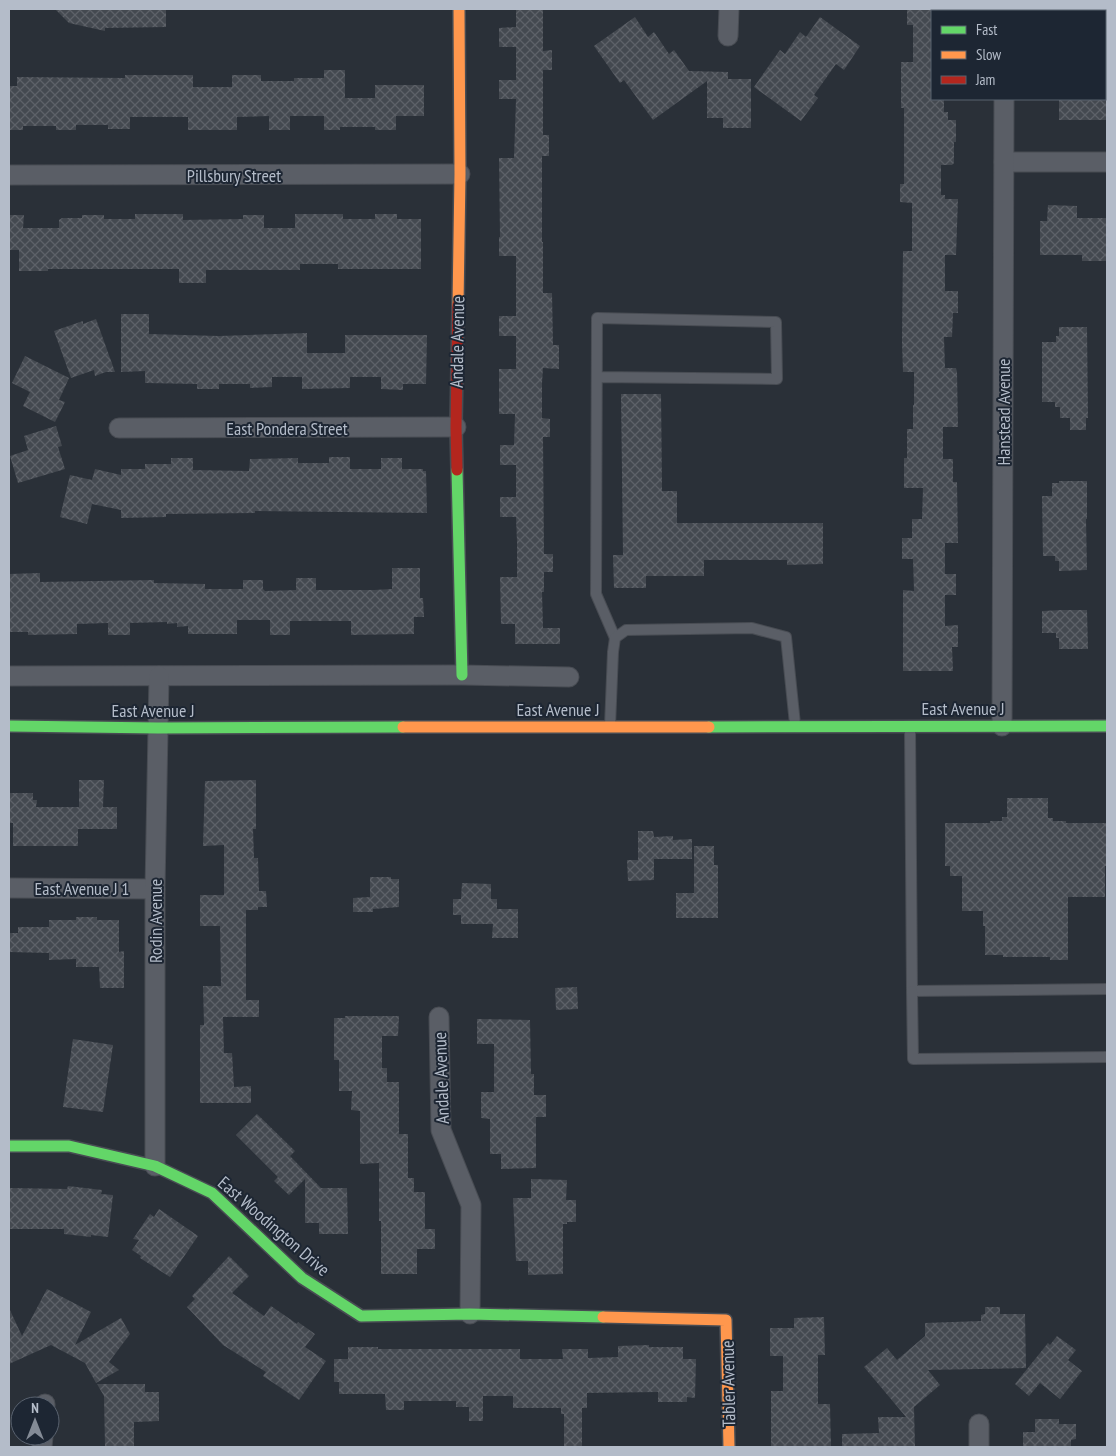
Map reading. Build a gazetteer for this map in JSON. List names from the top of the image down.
{
  "streets": {
    "street": [
      "Pillsbury Street",
      "Andale Avenue",
      "Hanstead Avenue",
      "East Pondera Street",
      "East Avenue J",
      "East Avenue J 1",
      "Rodin Avenue",
      "East Woodington Drive",
      "Tabler Avenue"
    ]
  },
  "crossings": [
    ["Pillsbury Street", "Andale Avenue"],
    ["Andale Avenue", "East Pondera Street"],
    ["Andale Avenue", "East Woodington Drive"],
    ["Hanstead Avenue", "East Avenue J"],
    ["East Avenue J", "Rodin Avenue"],
    ["East Avenue J 1", "Rodin Avenue"],
    ["Rodin Avenue", "East Woodington Drive"],
    ["East Woodington Drive", "Tabler Avenue"]
  ],
  "legend": ["Fast", "Slow", "Jam"],
  "north": "top"
}
